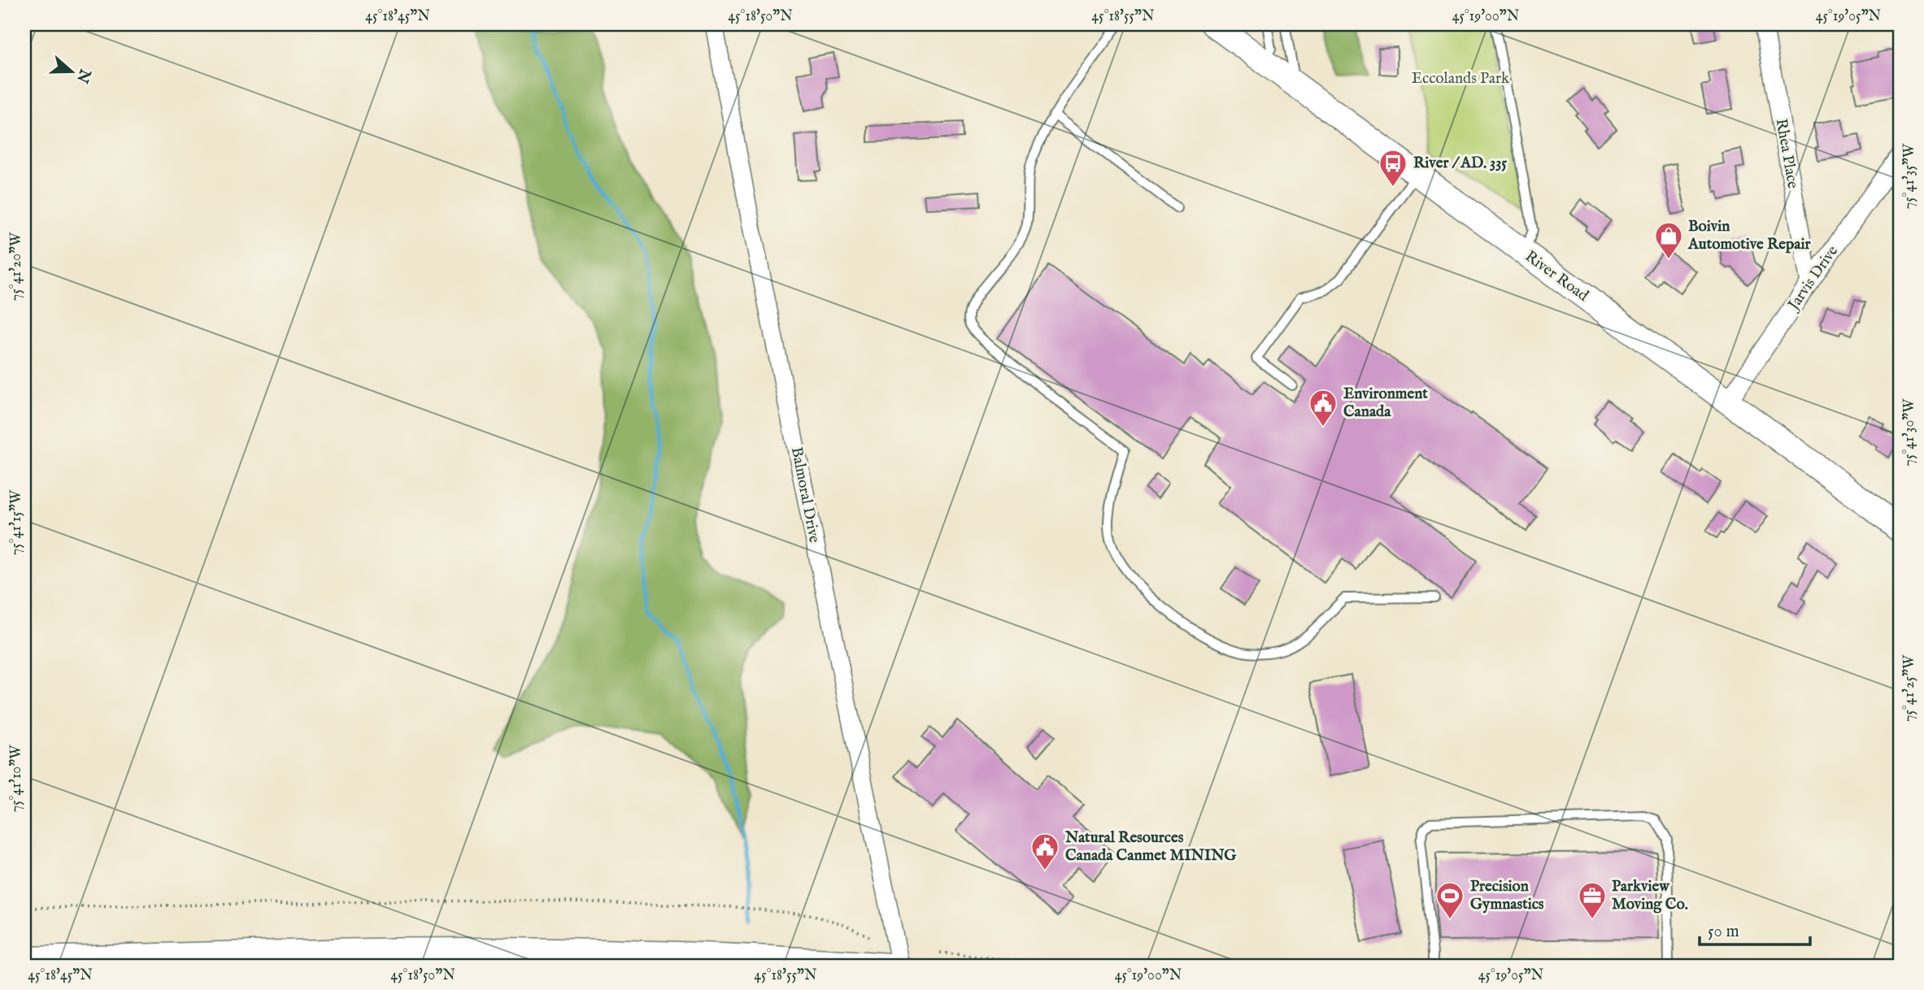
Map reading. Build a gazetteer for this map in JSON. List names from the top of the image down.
{
  "streets": {
    "main road": ["River Road"],
    "street": ["Rhea Place", "Jarvis Drive", "Balmoral Drive"]
  },
  "crossings": [
    ["Rhea Place", "Jarvis Drive"],
    ["River Road", "Jarvis Drive"]
  ],
  "parks": ["Eccolands Park"],
  "places": {
    "bus stop": ["River / AD. 335"],
    "shop": ["Boivin Automotive Repair"],
    "public building": ["Environment Canada", "Natural Resources Canada Canmet MINING"],
    "sports": ["Precision Gymnastics"],
    "office": ["Parkview Moving Co."]
  },
  "scale_bar": "50 m",
  "north": "right",
  "coordinates": [
    "45°18'45\"N",
    "45°18'50\"N",
    "45°18'55\"N",
    "45°19'00\"N",
    "45°19'05\"N",
    "75°41'35\"W",
    "75°41'20\"W",
    "75°41'30\"W",
    "75°41'15\"W",
    "75°41'25\"W",
    "75°41'10\"W"
  ]
}
